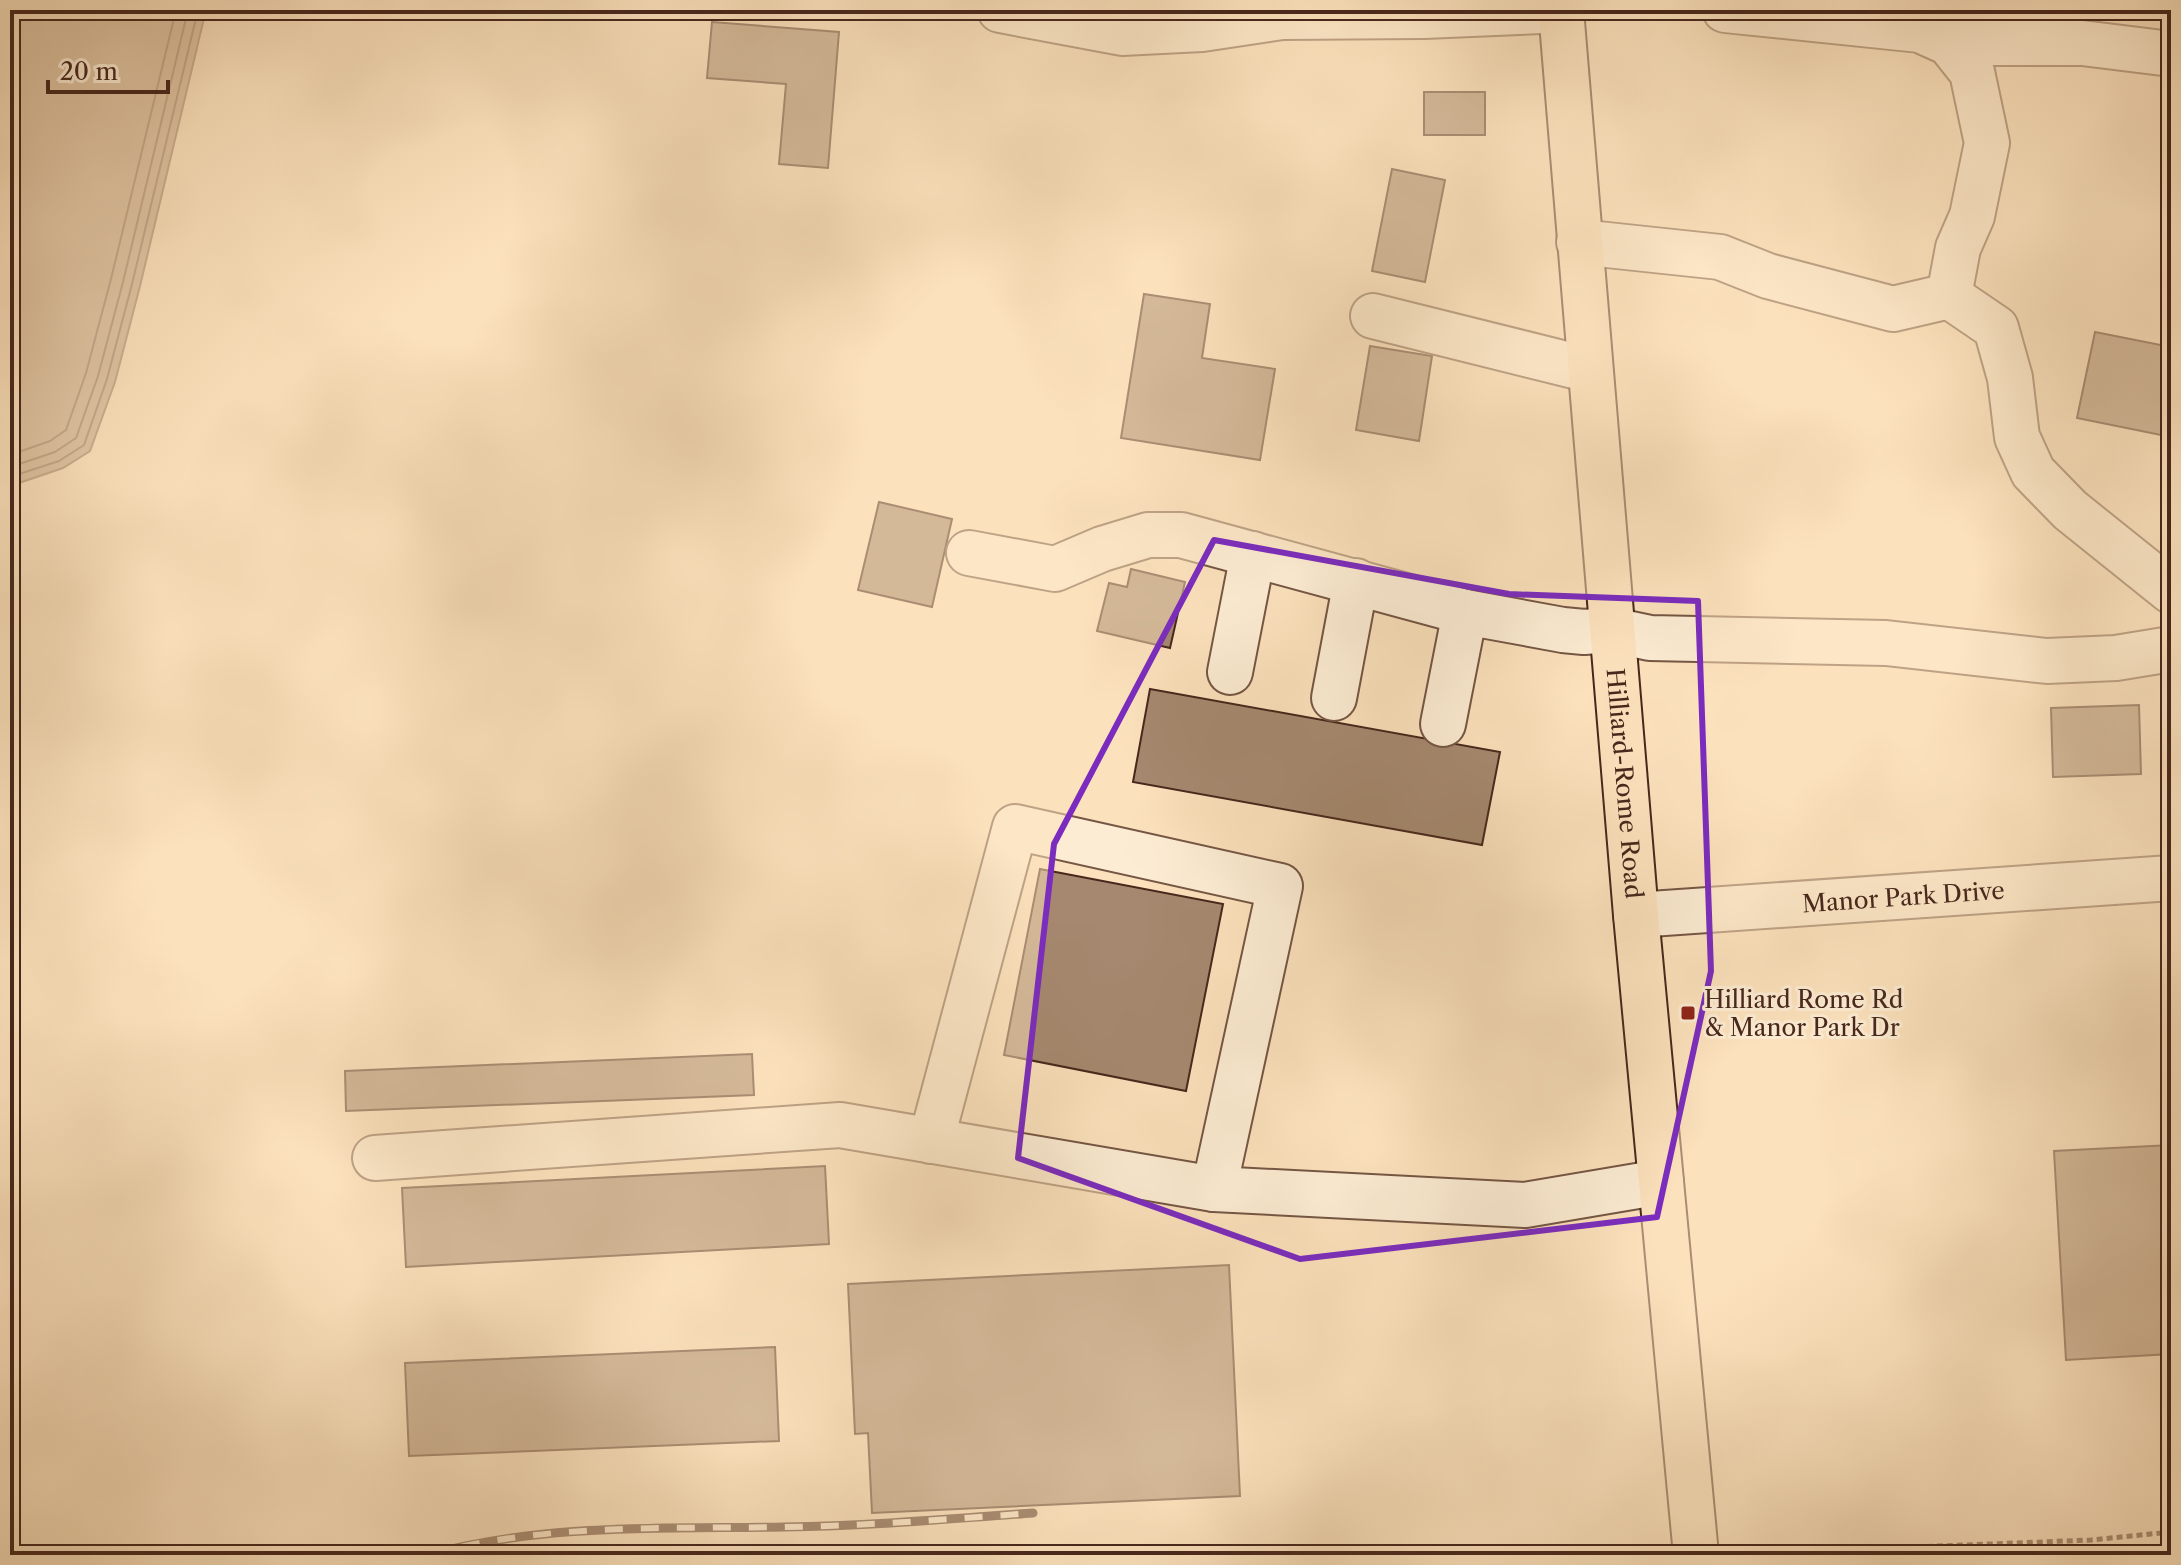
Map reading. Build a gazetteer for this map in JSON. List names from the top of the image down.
{
  "streets": {
    "main road": ["Hilliard-Rome Road"],
    "street": ["Manor Park Drive"]
  },
  "crossings": [
    ["Hilliard-Rome Road", "Manor Park Drive"]
  ],
  "places": {
    "transit": ["Hilliard Rome Rd & Manor Park Dr"]
  },
  "scale_bar": "20 m"
}
